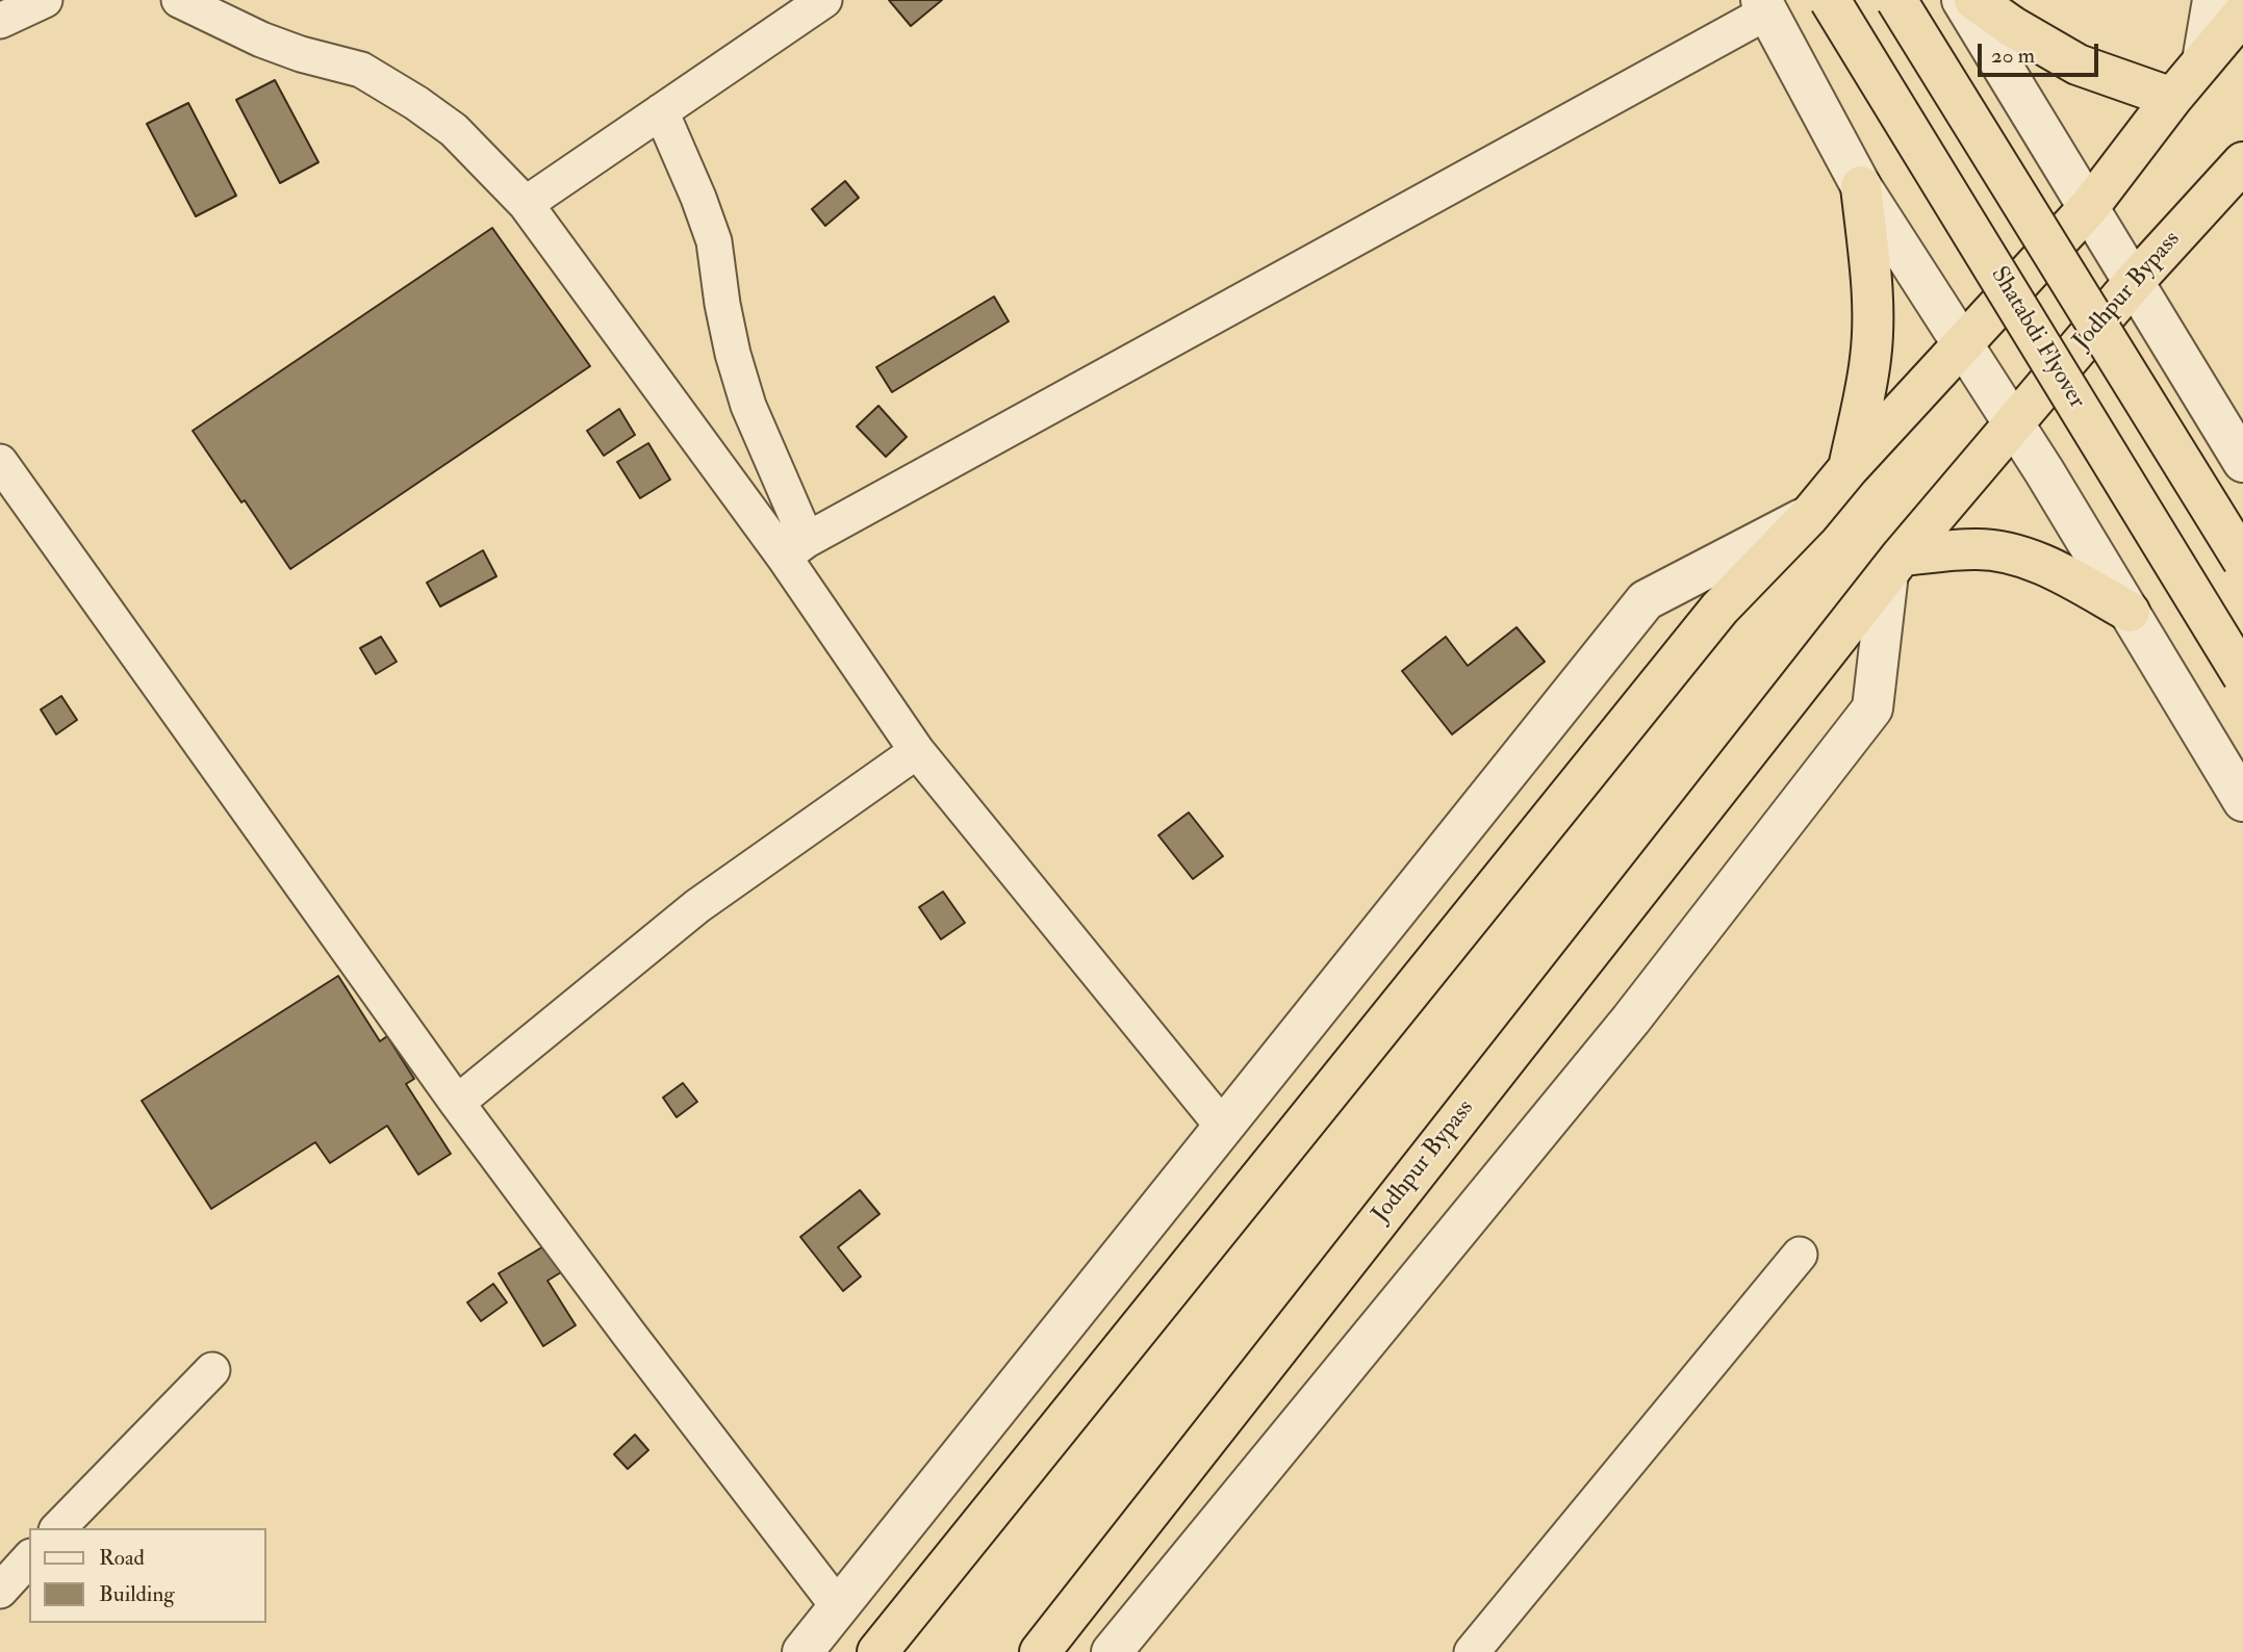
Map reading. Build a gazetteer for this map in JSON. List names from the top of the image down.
{
  "streets": {
    "highway": ["Jodhpur Bypass", "Shatabdi Flyover"]
  },
  "legend": ["Road", "Building"],
  "scale_bar": "20 m"
}
